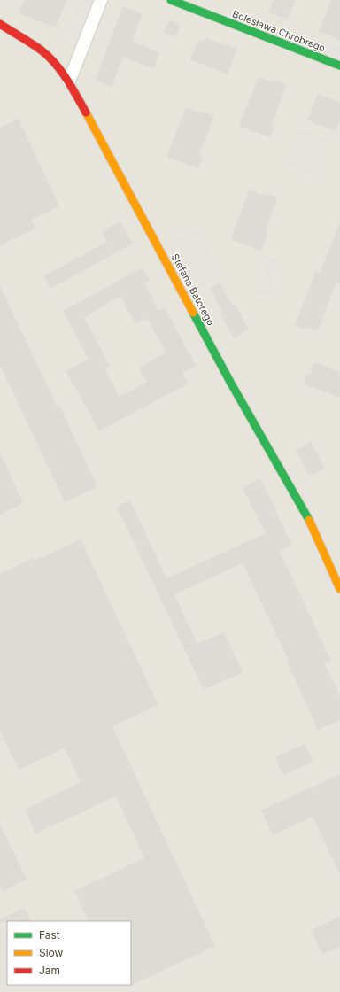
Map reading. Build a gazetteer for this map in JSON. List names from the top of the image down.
{
  "streets": {
    "street": ["Bolesława Chrobrego", "Stefana Batorego"]
  },
  "legend": ["Fast", "Slow", "Jam"]
}
